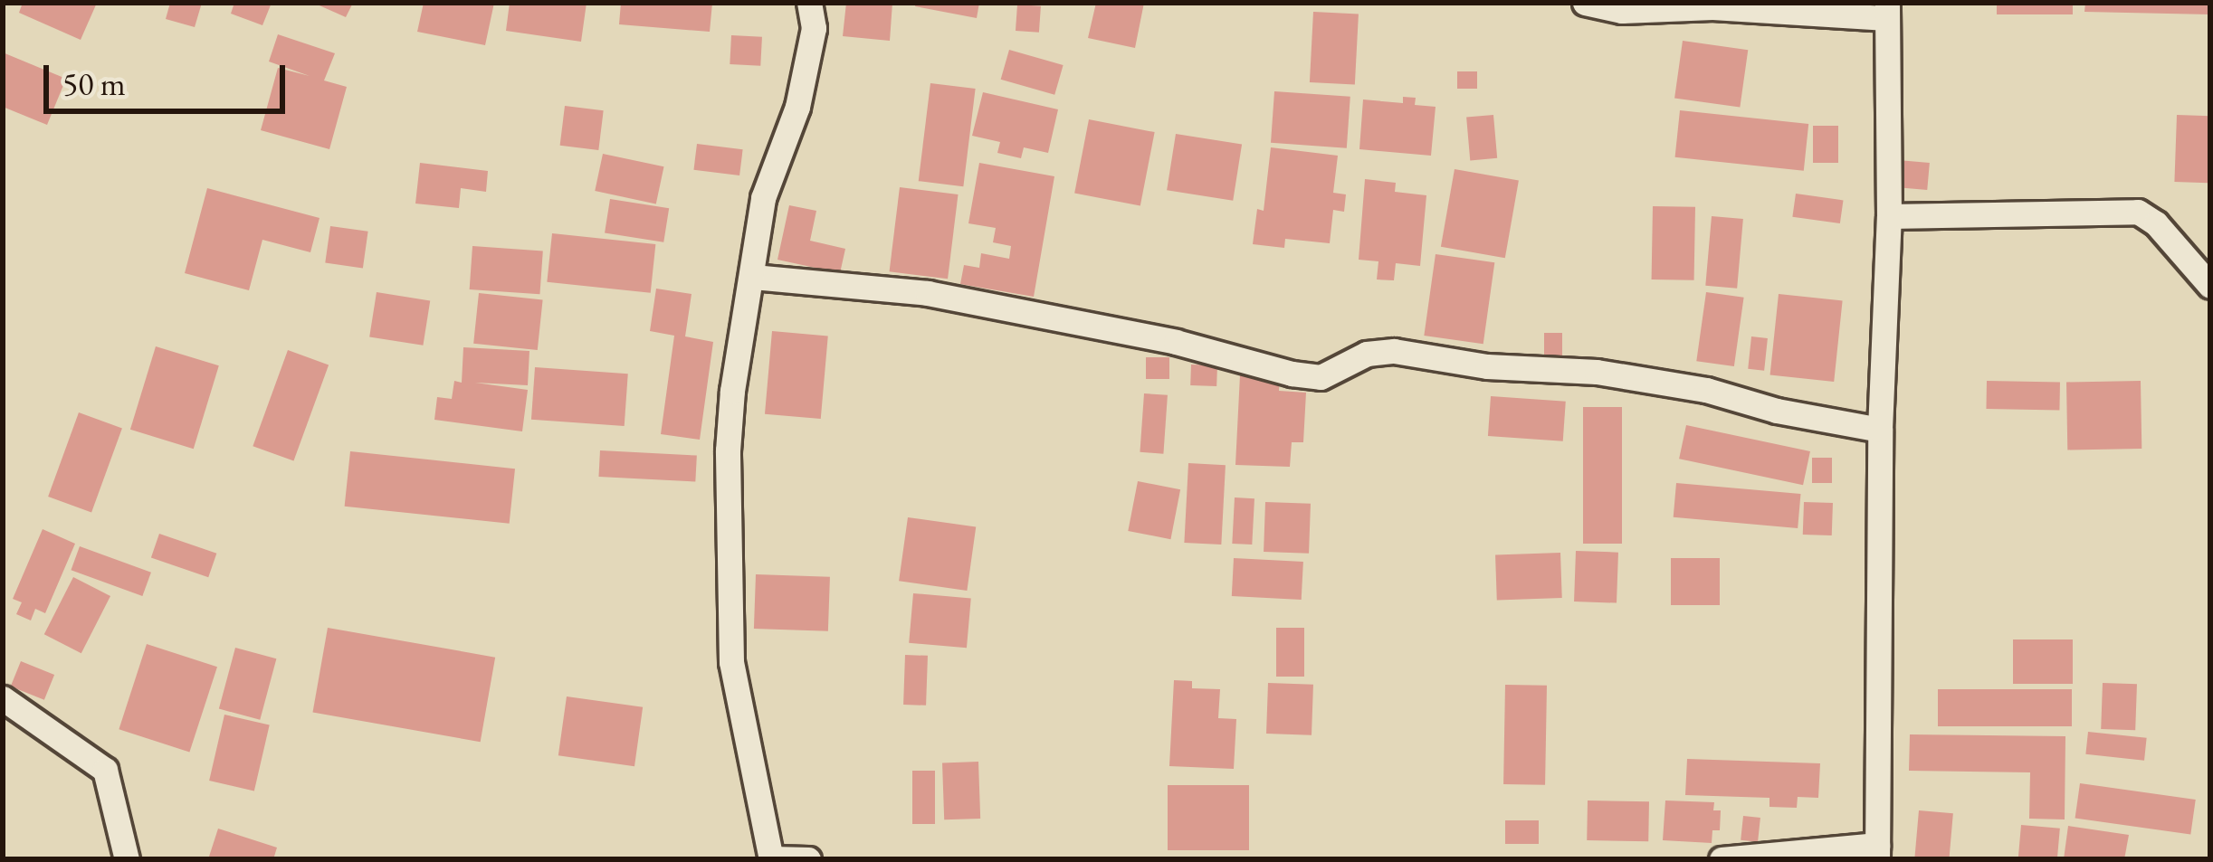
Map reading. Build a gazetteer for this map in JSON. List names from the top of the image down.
{
  "scale_bar": "50 m"
}
